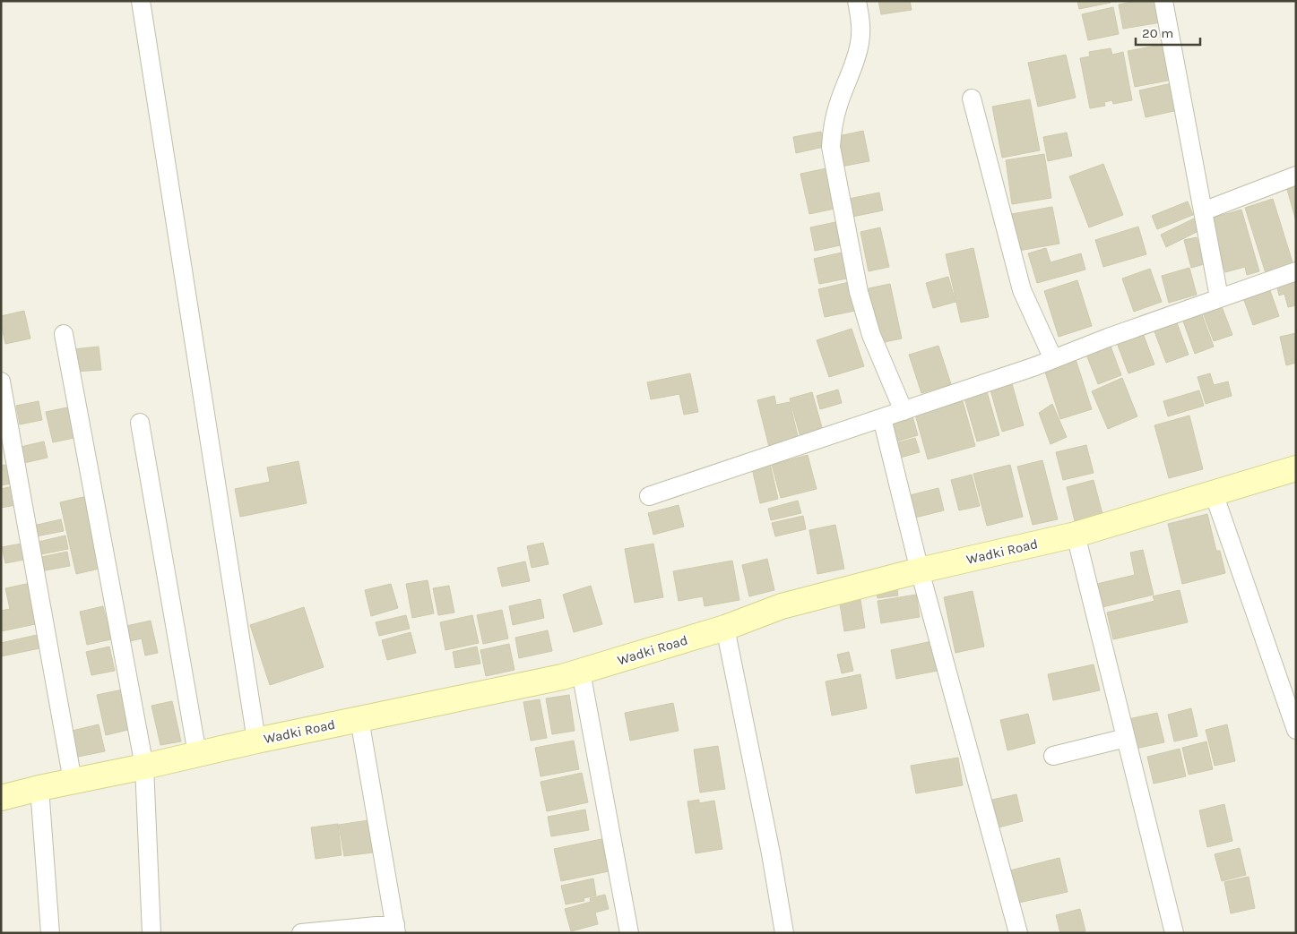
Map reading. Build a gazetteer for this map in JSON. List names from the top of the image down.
{
  "streets": {
    "street": ["Wadki Road"]
  },
  "scale_bar": "20 m"
}
